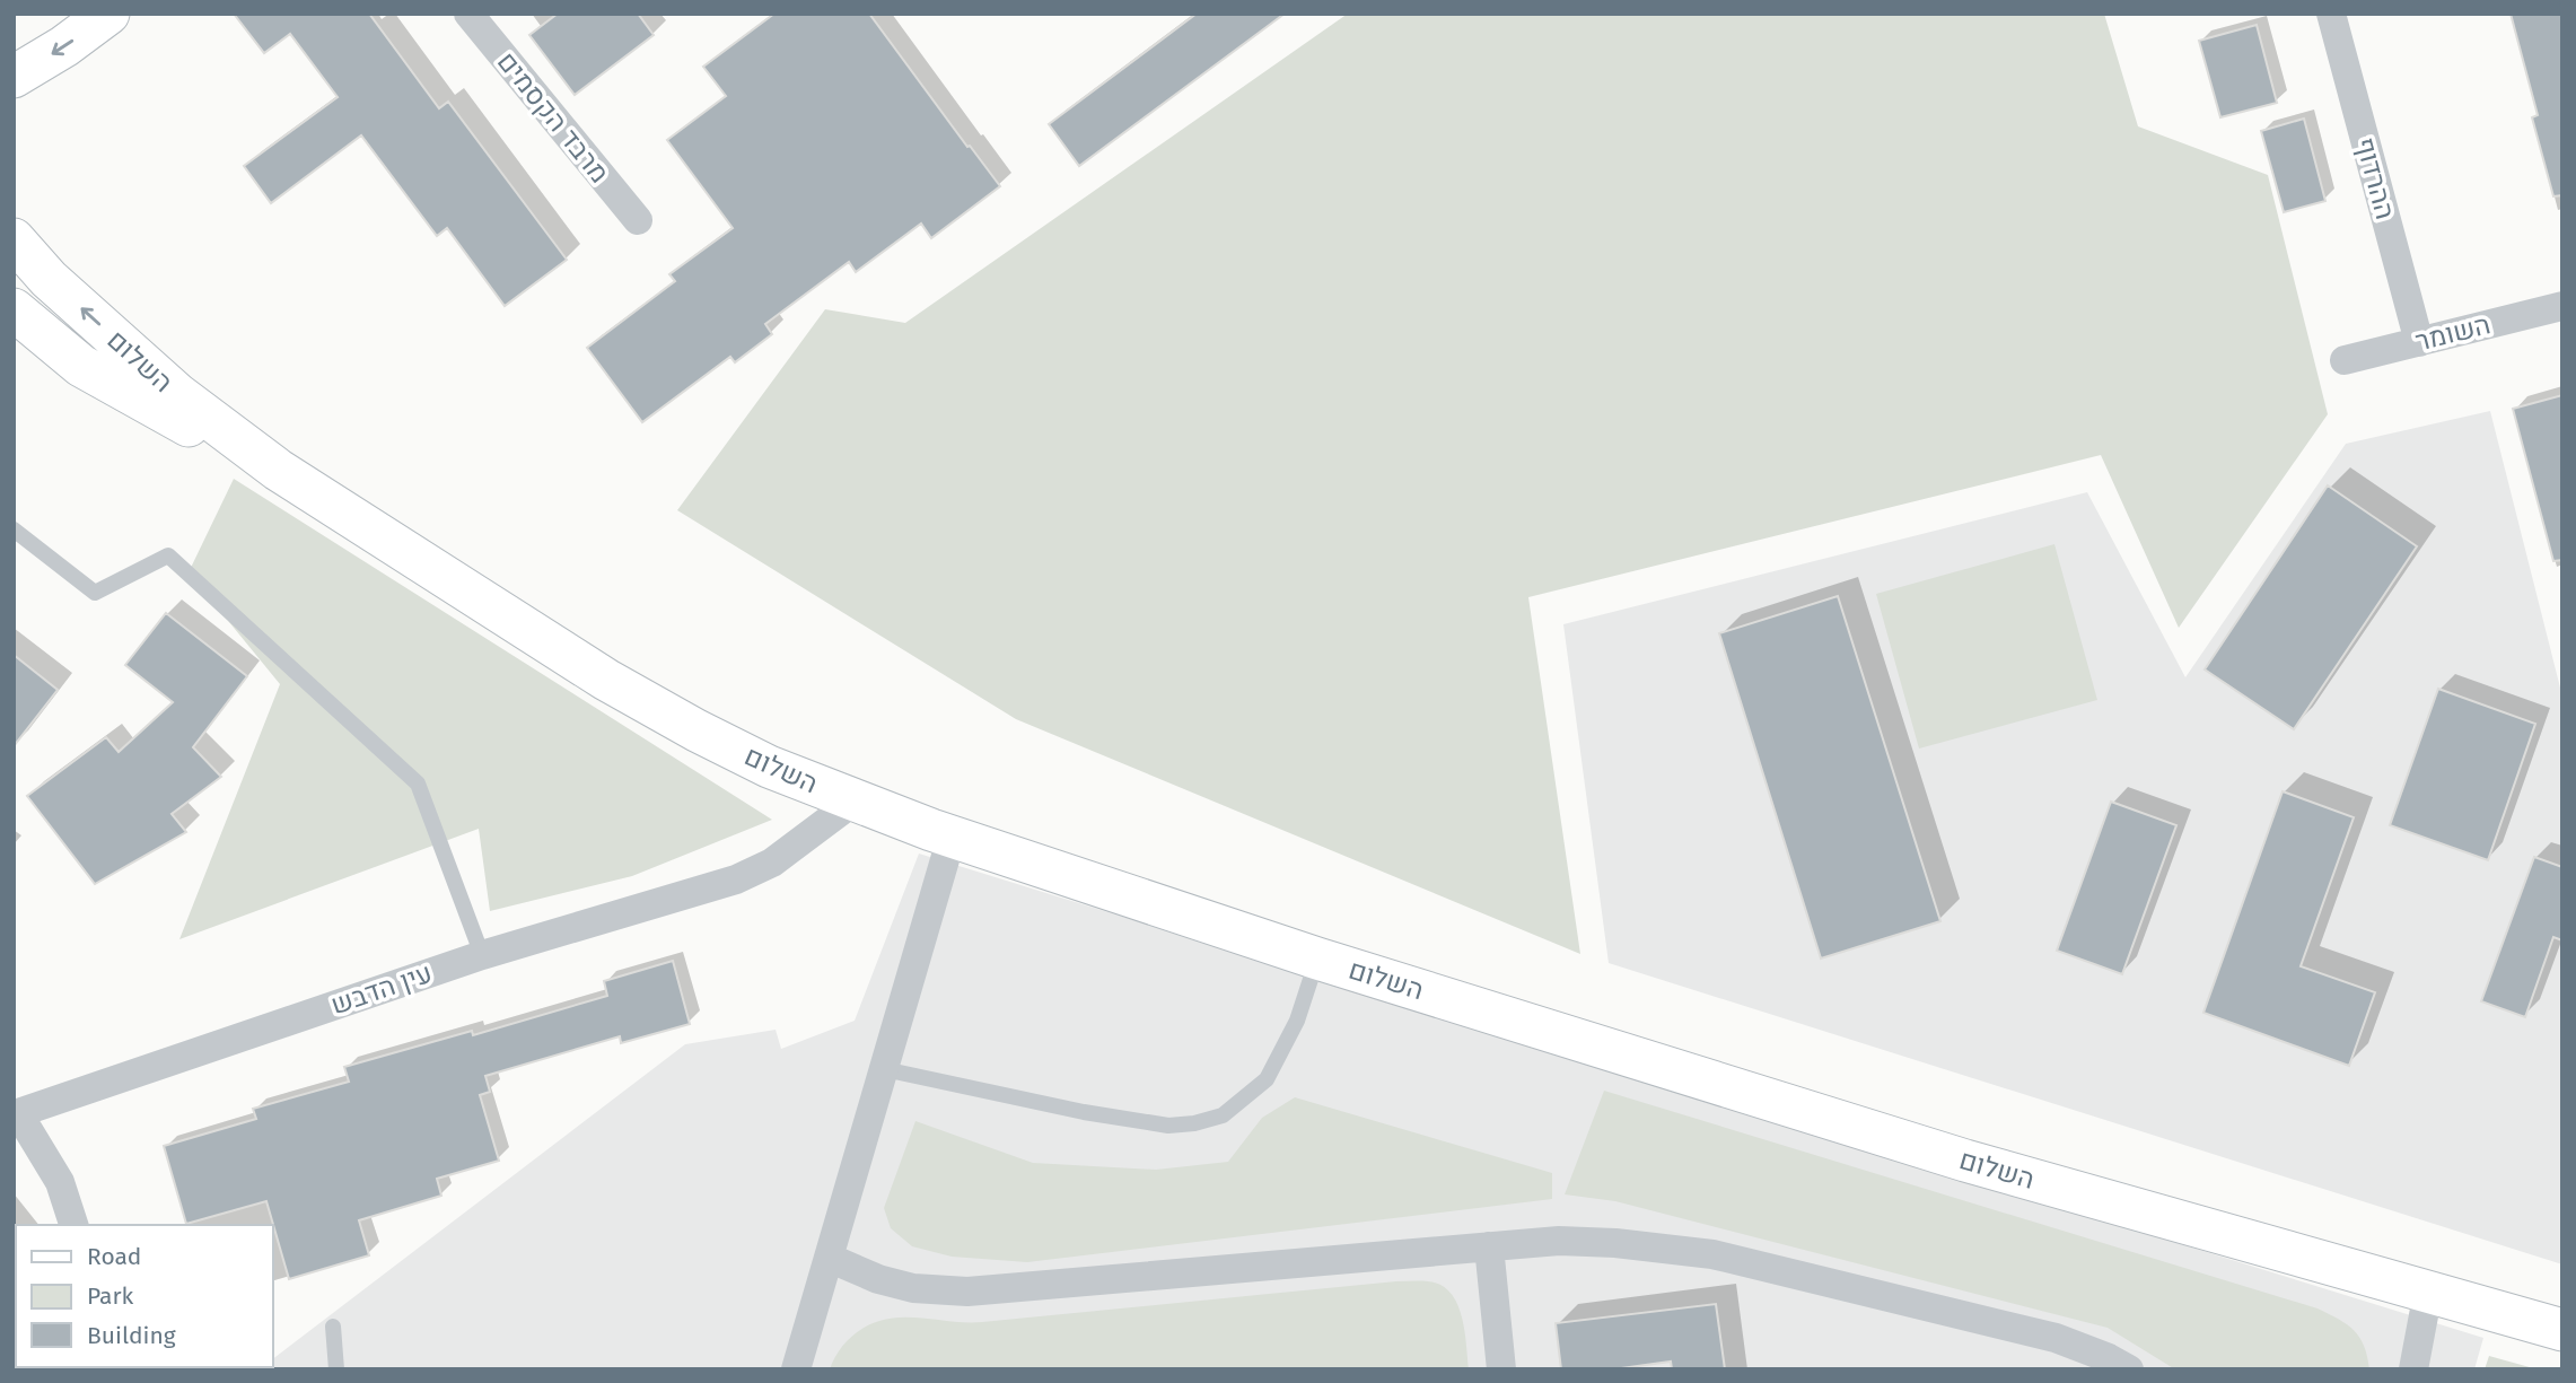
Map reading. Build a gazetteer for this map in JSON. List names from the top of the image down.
{
  "streets": {
    "street": [
      "מרבד הקסמים",
      "ההרדוף",
      "השומר",
      "השלום",
      "עין הדבש"
    ]
  },
  "crossings": [
    ["ההרדוף", "השומר"],
    ["השלום", "עין הדבש"]
  ],
  "legend": ["Road", "Park", "Building"]
}
